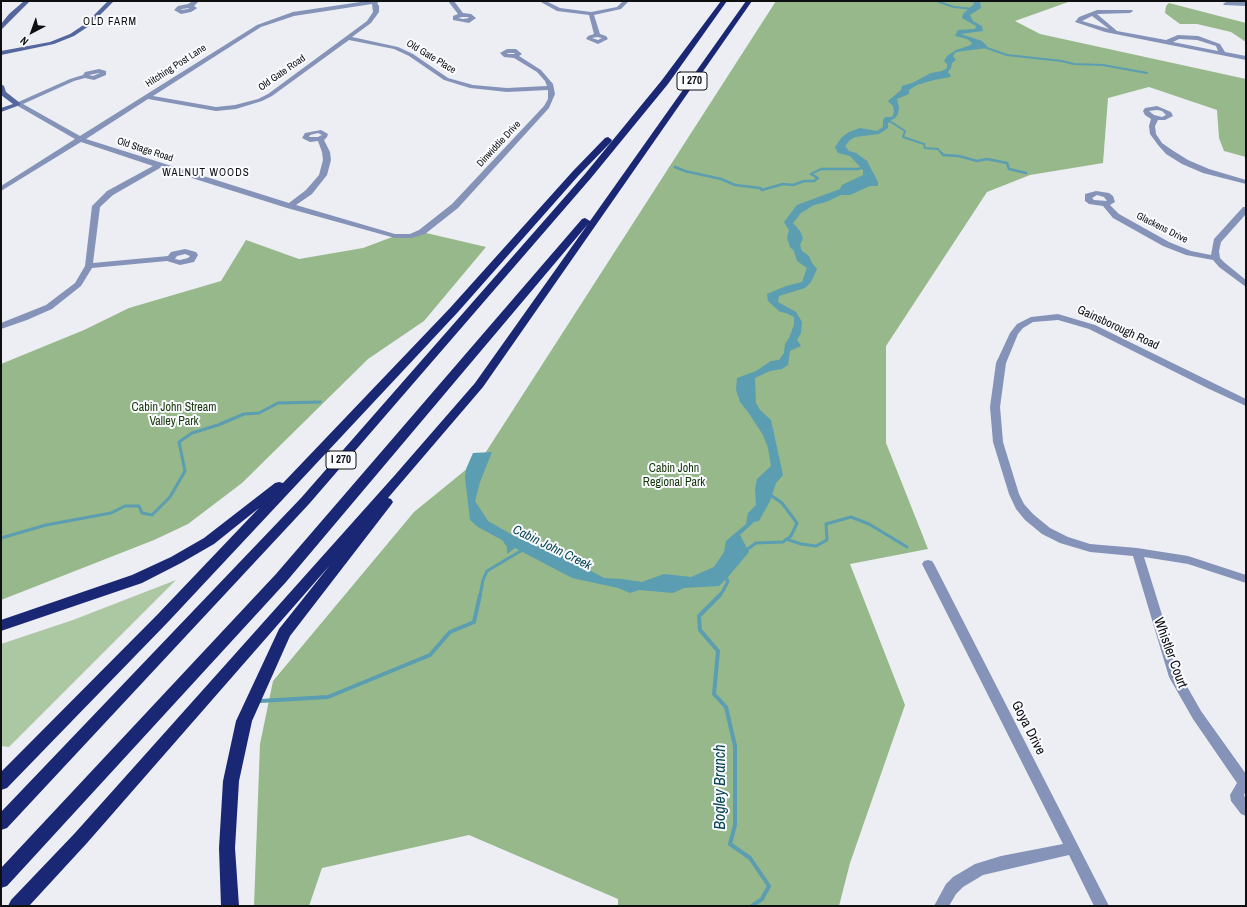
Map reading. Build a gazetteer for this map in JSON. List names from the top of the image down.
{
  "streets": {
    "highway": ["I 270"],
    "street": [
      "Old Gate Place",
      "Hitching Post Lane",
      "Old Gate Road",
      "Dinwiddie Drive",
      "Old Stage Road",
      "Glackens Drive",
      "Gainsborough Road",
      "Whistler Court",
      "Goya Drive"
    ]
  },
  "crossings": [
    ["Old Gate Place", "Old Gate Road"],
    ["Old Gate Place", "Dinwiddie Drive"],
    ["Hitching Post Lane", "Old Gate Road"],
    ["Hitching Post Lane", "Old Stage Road"],
    ["Dinwiddie Drive", "Old Stage Road"],
    ["Gainsborough Road", "Whistler Court"]
  ],
  "districts": ["OLD FARM", "WALNUT WOODS"],
  "water": ["Cabin John Creek", "Bogley Branch"],
  "parks": ["Cabin John Stream Valley Park", "Cabin John Regional Park"],
  "north": "bottom left"
}
